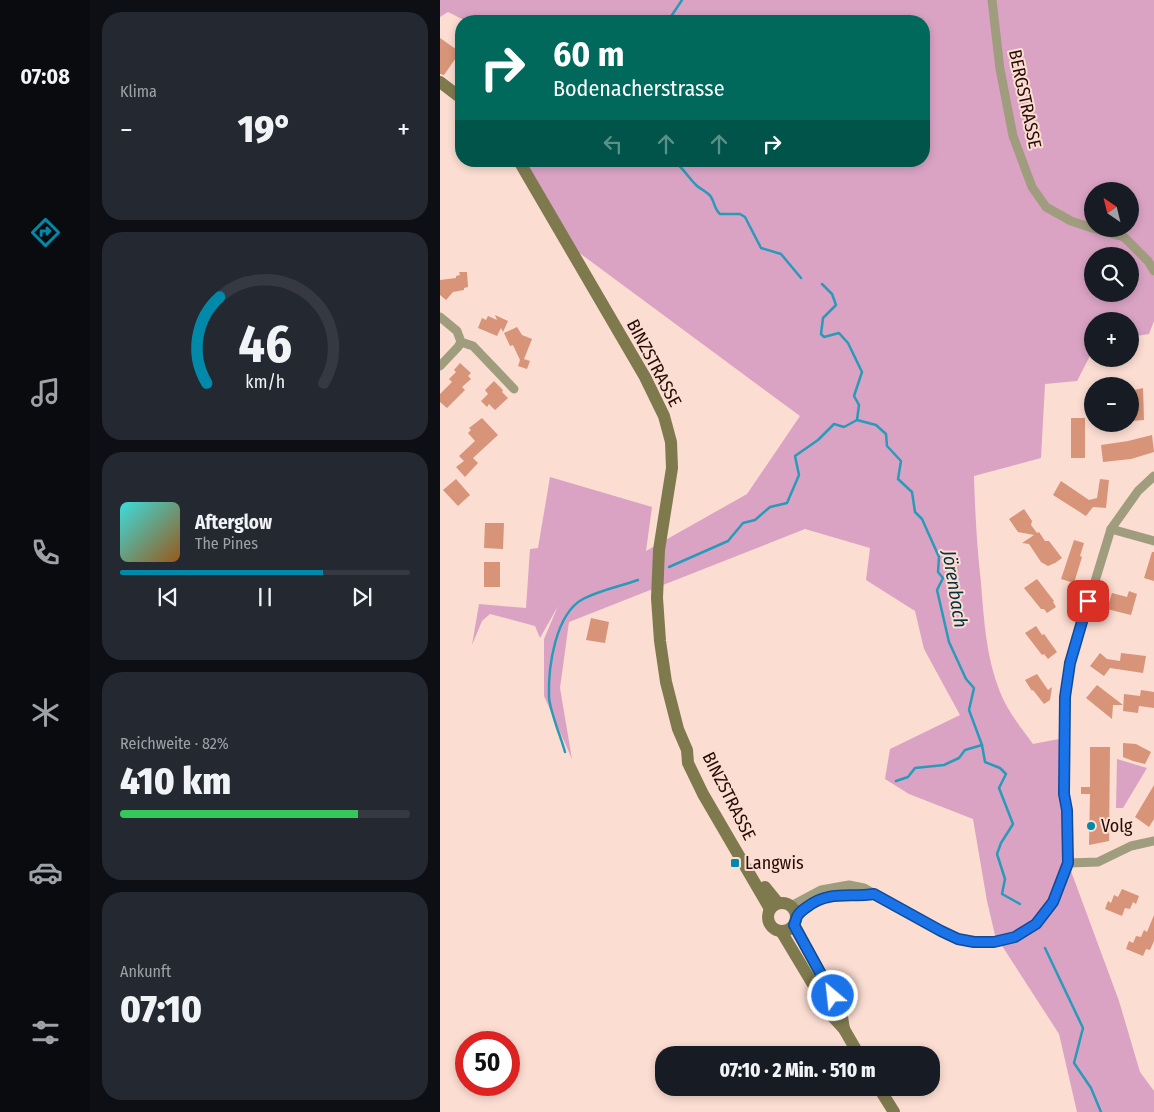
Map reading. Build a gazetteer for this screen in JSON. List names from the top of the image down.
{
  "streets": {
    "main road": ["BINZSTRASSE"],
    "street": ["BERGSTRASSE"]
  },
  "water": ["Jörenbach"],
  "places": {
    "other": ["Volg"],
    "transit": ["Langwis"]
  },
  "north": "top left",
  "page": {
    "tabs": "07:08",
    "tile": [
      "Klima",
      ["Reichweite · 82%", "410 km"],
      ["Ankunft", "07:10"]
    ],
    "turn": ["60 m", "Bodenacherstrasse"],
    "heat": ["−", "19°", "+"],
    "map_buttons": ["+", "−"],
    "song": ["Afterglow", "The Pines"],
    "limit": "50",
    "trip": "07:10 · 2 Min. · 510 m",
    "gauge": ["46", "km/h"]
  }
}
